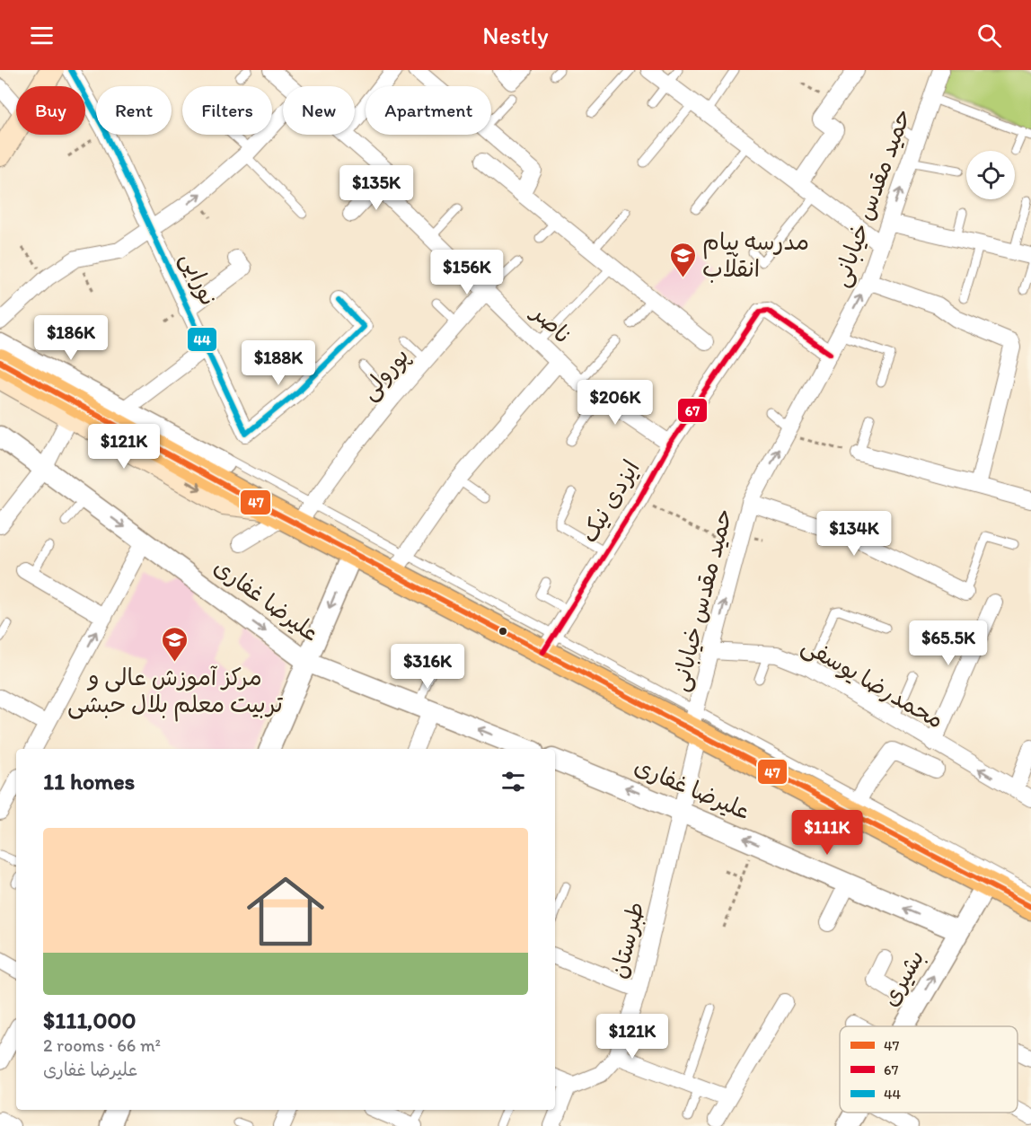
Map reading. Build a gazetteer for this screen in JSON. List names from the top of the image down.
{
  "streets": {
    "street": [
      "حمید مقدس خیابانی",
      "نورایی",
      "ناصر",
      "پورولی",
      "ایزدی نیک",
      "علیرضا غفاری",
      "محمدرضا یوسفی",
      "طبرستان",
      "بشیری"
    ]
  },
  "crossings": [
    ["حمید مقدس خیابانی", "ایزدی نیک"],
    ["حمید مقدس خیابانی", "محمدرضا یوسفی"],
    ["حمید مقدس خیابانی", "طبرستان"],
    ["ناصر", "پورولی"],
    ["ناصر", "ایزدی نیک"],
    ["علیرضا غفاری", "طبرستان"],
    ["علیرضا غفاری", "بشیری"]
  ],
  "one_way": ["حمید مقدس خیابانی"],
  "places": {
    "school or university": ["مدرسه پیام انقلاب", "مرکز آموزش عالی و تربیت معلم بلال حبشی"]
  },
  "lines": ["transit line 44", "transit line 67", "transit line 47"],
  "legend": ["47", "67", "44"],
  "page": {
    "header": "Nestly",
    "chip": [
      "Buy",
      "Rent",
      "Filters",
      "New",
      "Apartment"
    ],
    "price": [
      "$135K",
      "$156K",
      "$186K",
      "$188K",
      "$206K",
      "$121K",
      "$134K",
      "$65.5K",
      "$316K",
      "$111K",
      "$121K"
    ],
    "heading": "11 homes",
    "list": [
      {
        "name": "$111,000",
        "note": "2 rooms · 66 m² · علیرضا غفاری"
      }
    ]
  }
}
